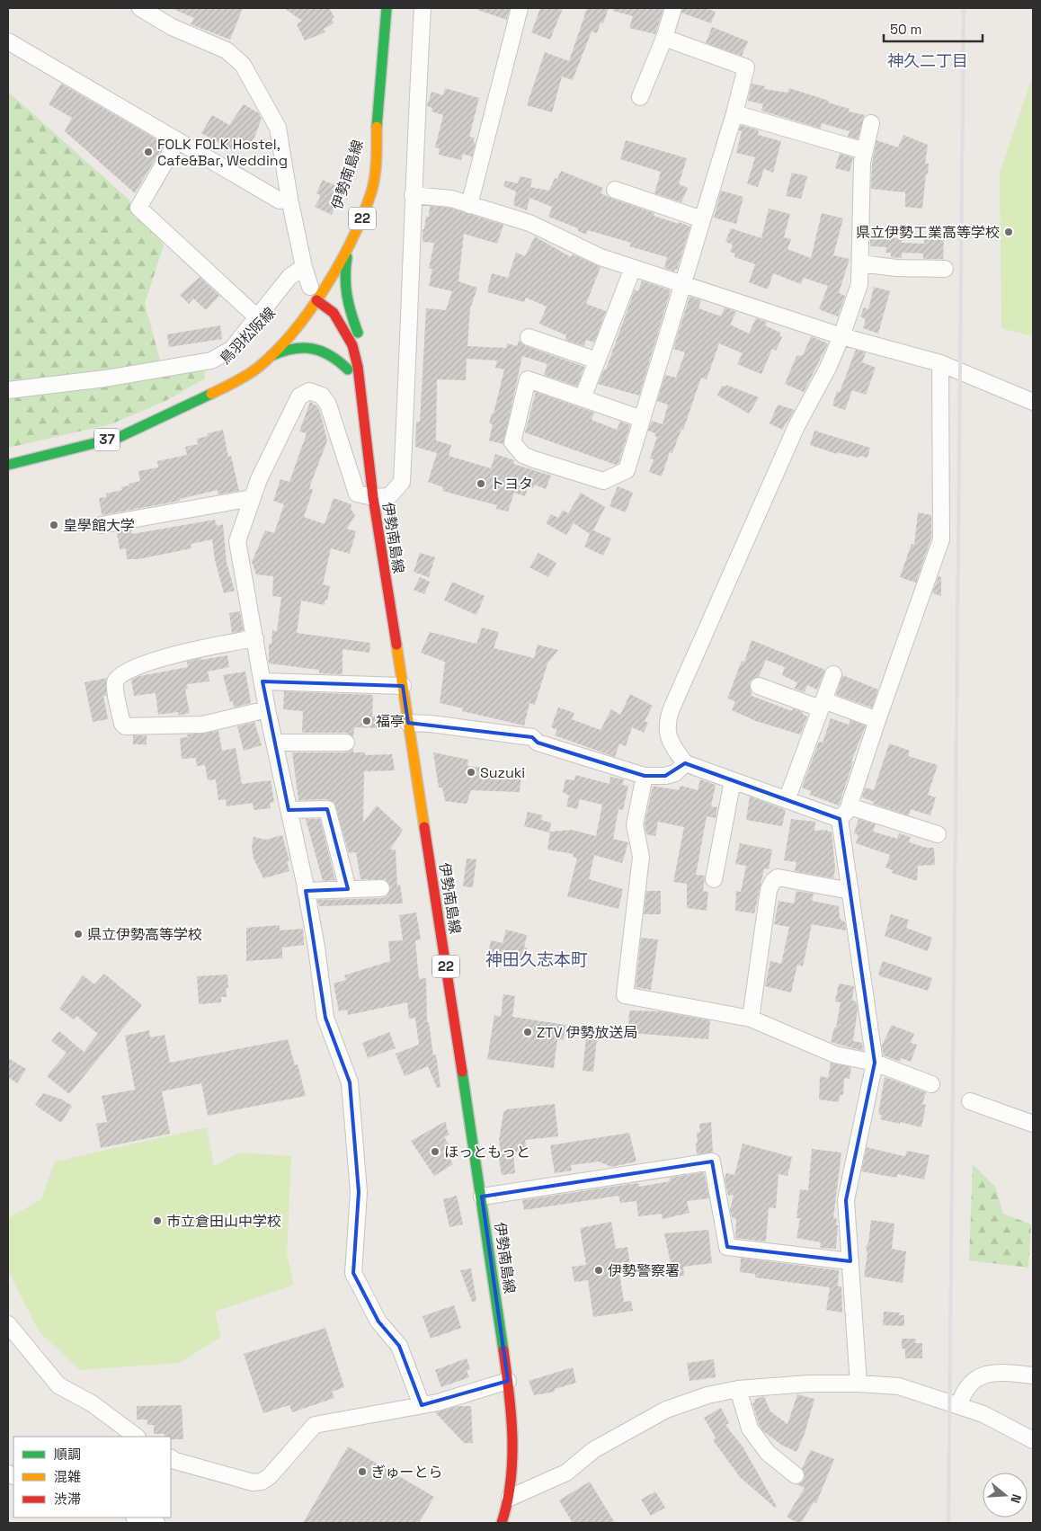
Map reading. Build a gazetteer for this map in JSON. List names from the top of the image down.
{
  "streets": {
    "main road": [
      "伊勢南島線",
      "22",
      "鳥羽松阪線",
      "37"
    ]
  },
  "crossings": [
    ["伊勢南島線", "鳥羽松阪線"]
  ],
  "districts": ["神久二丁目", "神田久志本町"],
  "places": [
    "FOLK FOLK Hostel, Cafe&Bar, Wedding",
    "県立伊勢工業高等学校",
    "トヨタ",
    "皇學館大学",
    "福亭",
    "Suzuki",
    "県立伊勢高等学校",
    "ZTV 伊勢放送局",
    "ほっともっと",
    "市立倉田山中学校",
    "伊勢警察署",
    "ぎゅーとら"
  ],
  "legend": ["順調", "混雑", "渋滞"],
  "scale_bar": "50 m",
  "north": "right"
}
